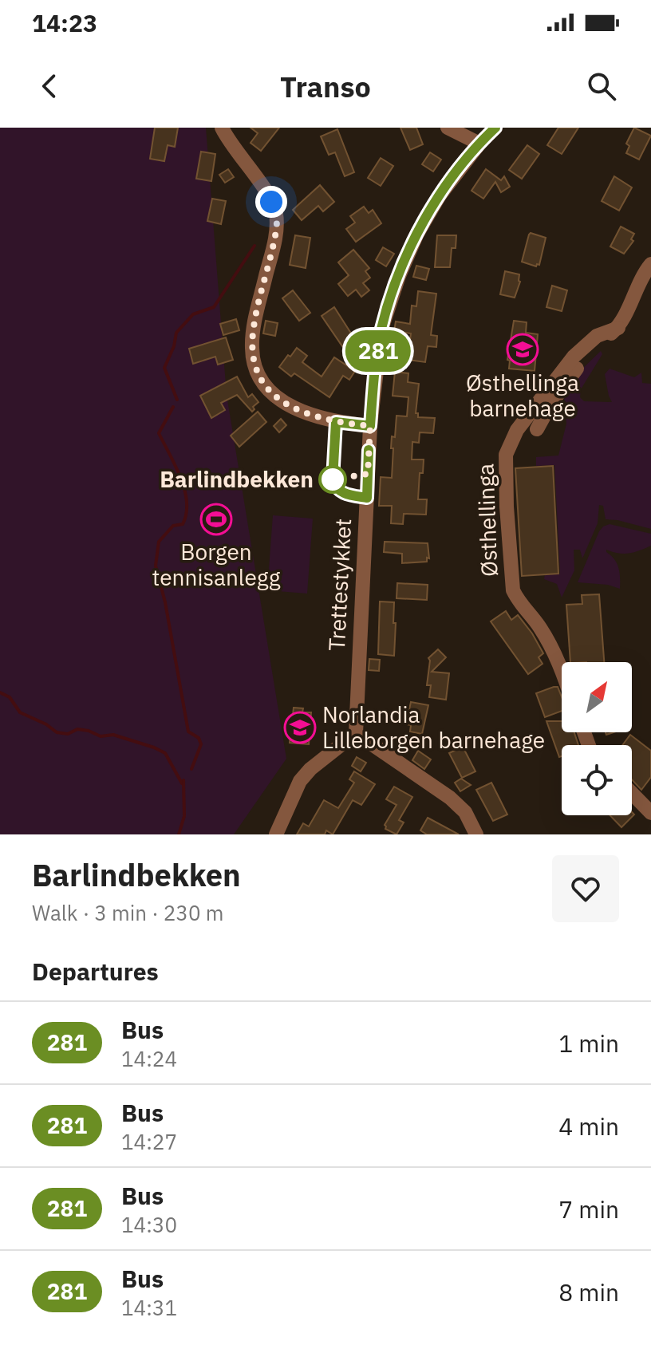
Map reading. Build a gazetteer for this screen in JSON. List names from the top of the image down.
{
  "streets": {
    "street": ["Østhellinga", "Trettestykket"]
  },
  "places": {
    "school or university": ["Østhellinga barnehage", "Norlandia Lilleborgen barnehage"],
    "other": ["Barlindbekken"],
    "sports": ["Borgen tennisanlegg"]
  },
  "lines": ["bus line 281"],
  "north": "top right",
  "page": {
    "status": "14:23",
    "header": "Transo",
    "on_map": "281",
    "heading": [
      ["Barlindbekken", "Walk · 3 min · 230 m"],
      "Departures"
    ],
    "list": [
      {
        "mark": "281",
        "name": "Bus",
        "note": "14:24",
        "value": "1 min"
      },
      {
        "mark": "281",
        "name": "Bus",
        "note": "14:27",
        "value": "4 min"
      },
      {
        "mark": "281",
        "name": "Bus",
        "note": "14:30",
        "value": "7 min"
      },
      {
        "mark": "281",
        "name": "Bus",
        "note": "14:31",
        "value": "8 min"
      }
    ]
  }
}
